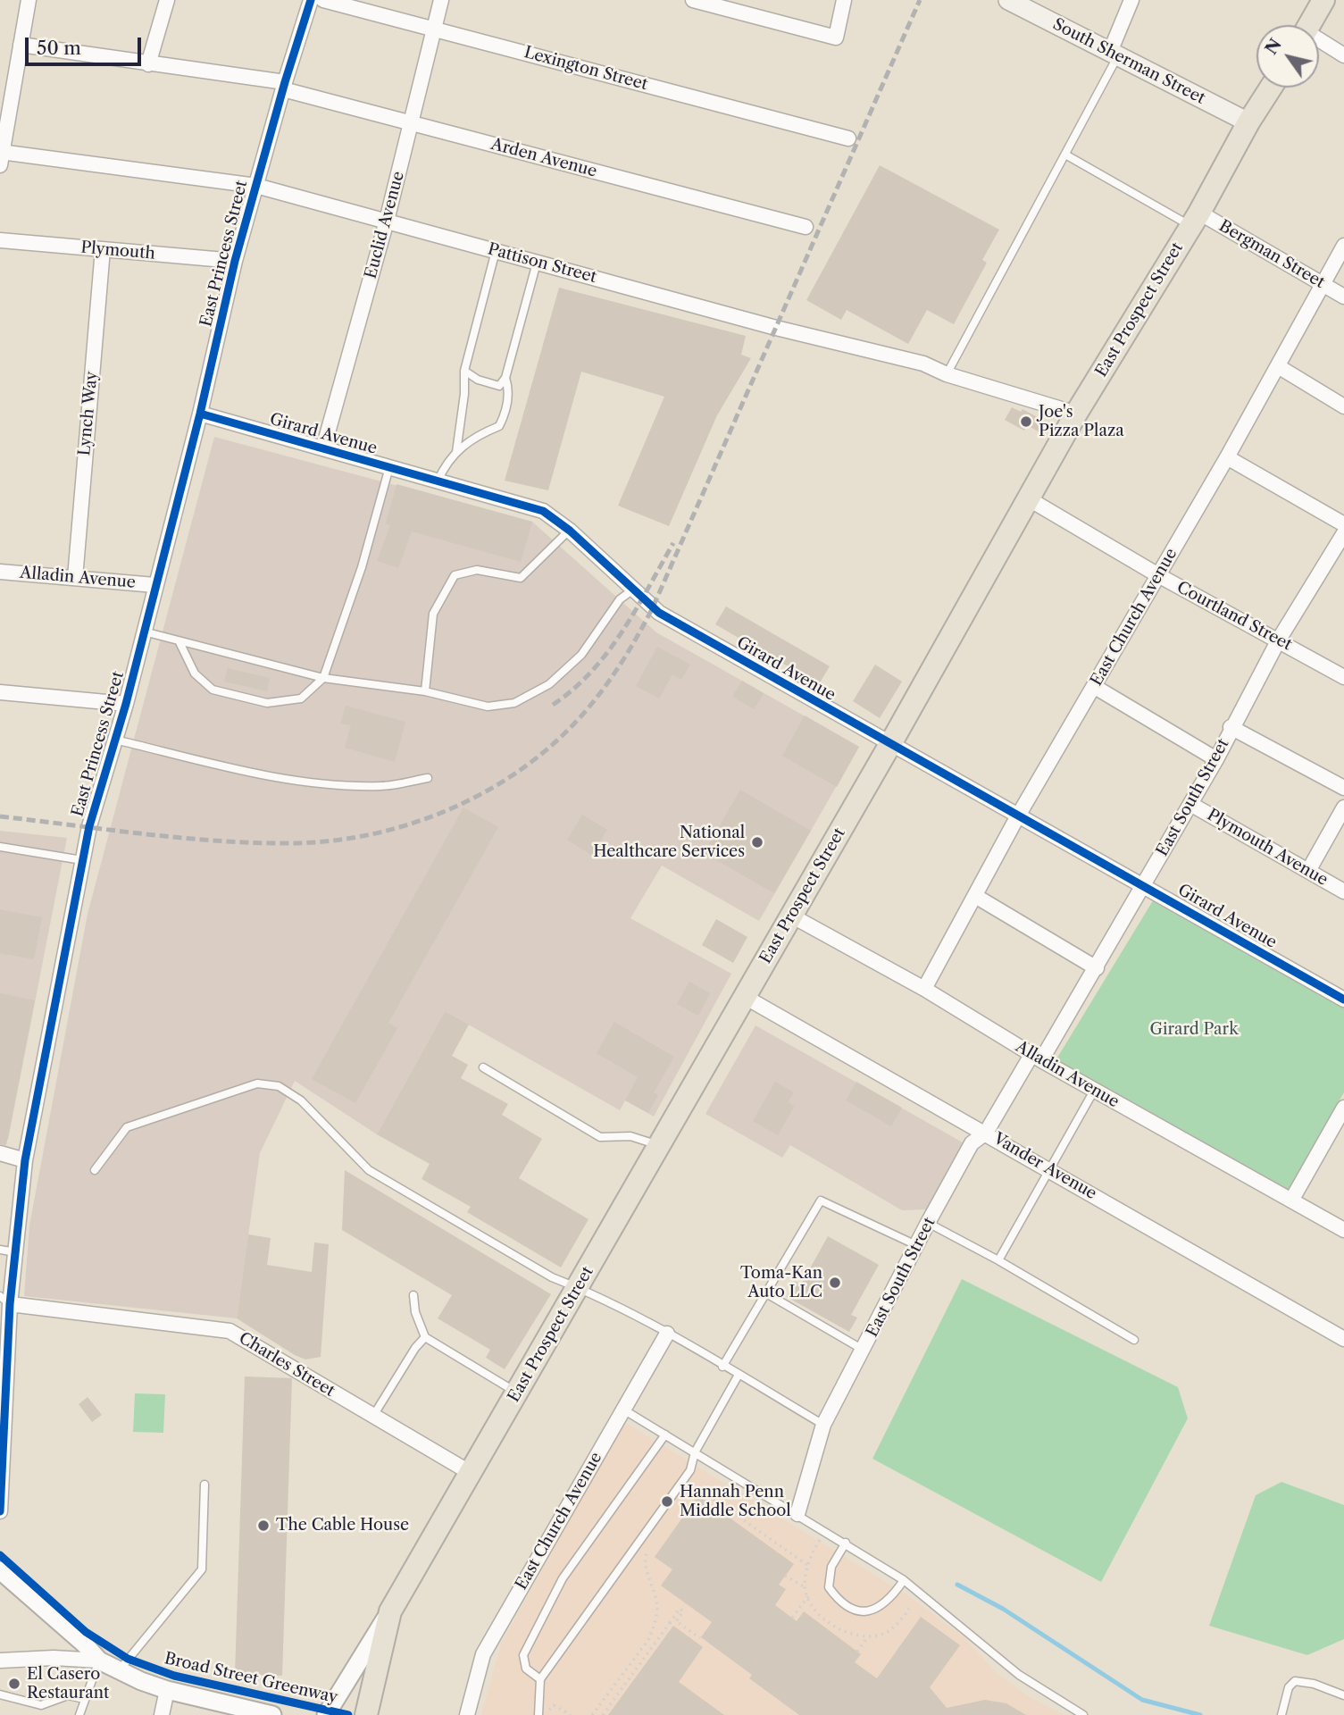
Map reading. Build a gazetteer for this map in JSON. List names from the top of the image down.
{
  "streets": {
    "main road": ["South Sherman Street", "East Prospect Street"],
    "street": [
      "Lexington Street",
      "Arden Avenue",
      "Euclid Avenue",
      "Plymouth",
      "East Princess Street",
      "Bergman Street",
      "Pattison Street",
      "Lynch Way",
      "Girard Avenue",
      "Alladin Avenue",
      "Courtland Street",
      "East Church Avenue",
      "East South Street",
      "Plymouth Avenue",
      "Vander Avenue",
      "Charles Street"
    ],
    "cycle path": ["Broad Street Greenway"]
  },
  "crossings": [
    ["South Sherman Street", "East Prospect Street"],
    ["Lexington Street", "Euclid Avenue"],
    ["Arden Avenue", "Euclid Avenue"],
    ["Arden Avenue", "East Princess Street"],
    ["Euclid Avenue", "Pattison Street"],
    ["Euclid Avenue", "Girard Avenue"],
    ["Plymouth", "East Princess Street"],
    ["Plymouth", "Lynch Way"],
    ["East Princess Street", "Pattison Street"],
    ["East Princess Street", "Girard Avenue"],
    ["East Princess Street", "Alladin Avenue"],
    ["East Princess Street", "Charles Street"],
    ["Bergman Street", "East Prospect Street"],
    ["Bergman Street", "East Church Avenue"],
    ["Pattison Street", "East Prospect Street"],
    ["East Prospect Street", "Girard Avenue"],
    ["East Prospect Street", "Alladin Avenue"],
    ["East Prospect Street", "Courtland Street"],
    ["East Prospect Street", "Vander Avenue"],
    ["East Prospect Street", "Charles Street"],
    ["Lynch Way", "Alladin Avenue"],
    ["Girard Avenue", "East Church Avenue"],
    ["Girard Avenue", "East South Street"],
    ["Alladin Avenue", "East Church Avenue"],
    ["Alladin Avenue", "East South Street"],
    ["Courtland Street", "East Church Avenue"],
    ["Courtland Street", "East South Street"],
    ["East South Street", "Plymouth Avenue"],
    ["East South Street", "Vander Avenue"]
  ],
  "parks": ["Girard Park"],
  "places": [
    "Joe's Pizza Plaza",
    "National Healthcare Services",
    "Toma-Kan Auto LLC",
    "Hannah Penn Middle School",
    "The Cable House",
    "El Casero Restaurant"
  ],
  "scale_bar": "50 m",
  "north": "top left"
}
